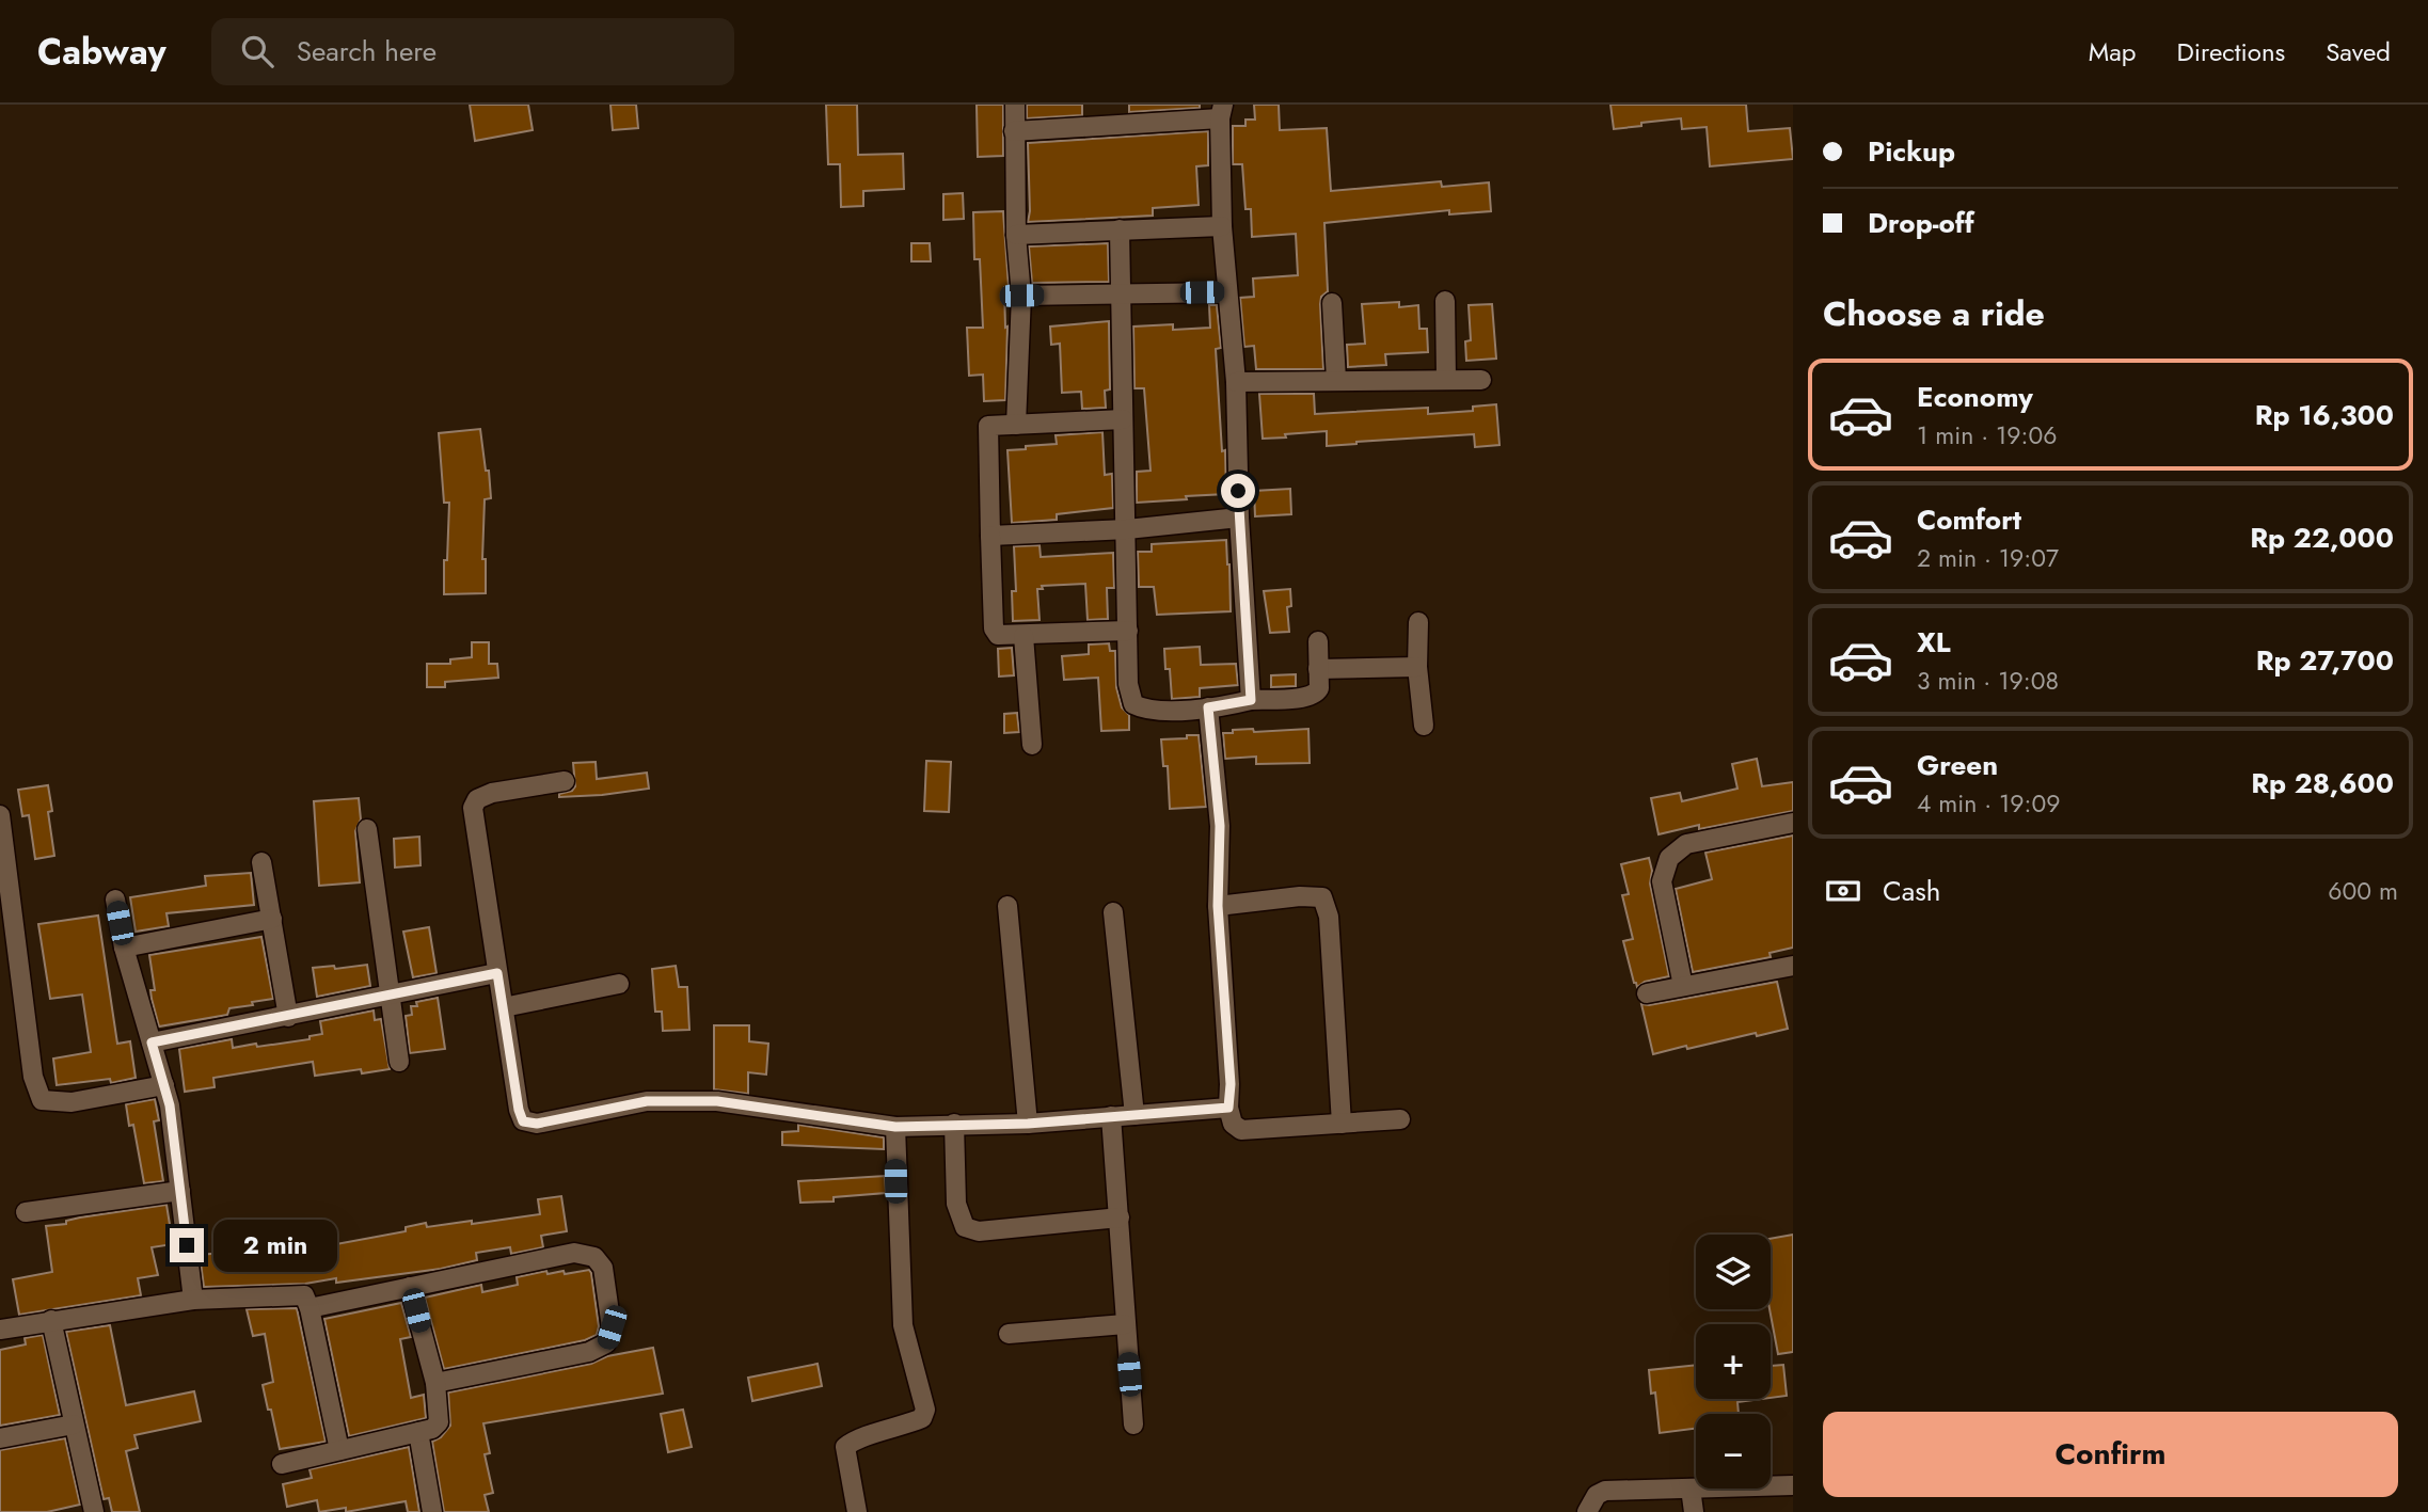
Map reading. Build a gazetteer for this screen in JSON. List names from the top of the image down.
{
  "page": {
    "header": "Cabway",
    "search": "Search here",
    "nav": ["Map", "Directions", "Saved"],
    "banner": ["Pickup", "Drop-off"],
    "heading": "Choose a ride",
    "list": [
      {
        "name": "Economy",
        "note": "1 min · 19:06",
        "value": "Rp 16,300"
      },
      {
        "name": "Comfort",
        "note": "2 min · 19:07",
        "value": "Rp 22,000"
      },
      {
        "name": "XL",
        "note": "3 min · 19:08",
        "value": "Rp 27,700"
      },
      {
        "name": "Green",
        "note": "4 min · 19:09",
        "value": "Rp 28,600"
      }
    ],
    "pay": ["Cash", "600 m"],
    "bubble": "2 min",
    "map_buttons": ["+", "−"],
    "buttons": "Confirm"
  }
}
